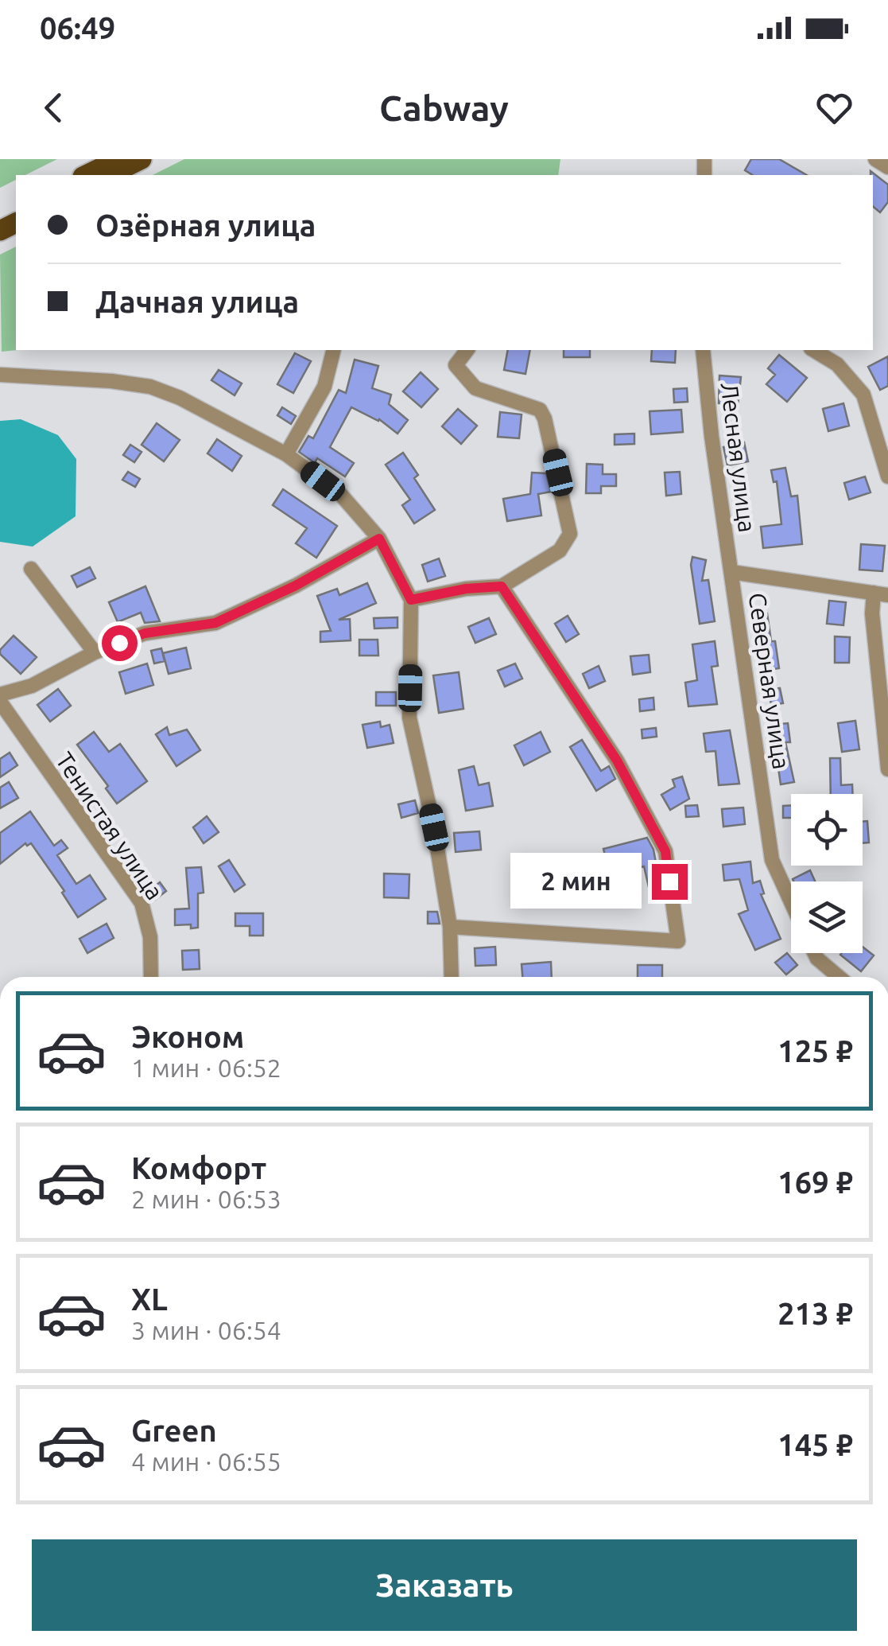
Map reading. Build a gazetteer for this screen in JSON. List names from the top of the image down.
{
  "streets": {
    "street": ["Лесная улица", "Северная улица", "Тенистая улица"]
  },
  "crossings": [
    ["Лесная улица", "Северная улица"]
  ],
  "page": {
    "status": "06:49",
    "header": "Cabway",
    "banner": ["Озёрная улица", "Дачная улица"],
    "bubble": "2 мин",
    "list": [
      {
        "name": "Эконом",
        "note": "1 мин · 06:52",
        "value": "125 ₽"
      },
      {
        "name": "Комфорт",
        "note": "2 мин · 06:53",
        "value": "169 ₽"
      },
      {
        "name": "XL",
        "note": "3 мин · 06:54",
        "value": "213 ₽"
      },
      {
        "name": "Green",
        "note": "4 мин · 06:55",
        "value": "145 ₽"
      }
    ],
    "buttons": "Заказать"
  }
}
